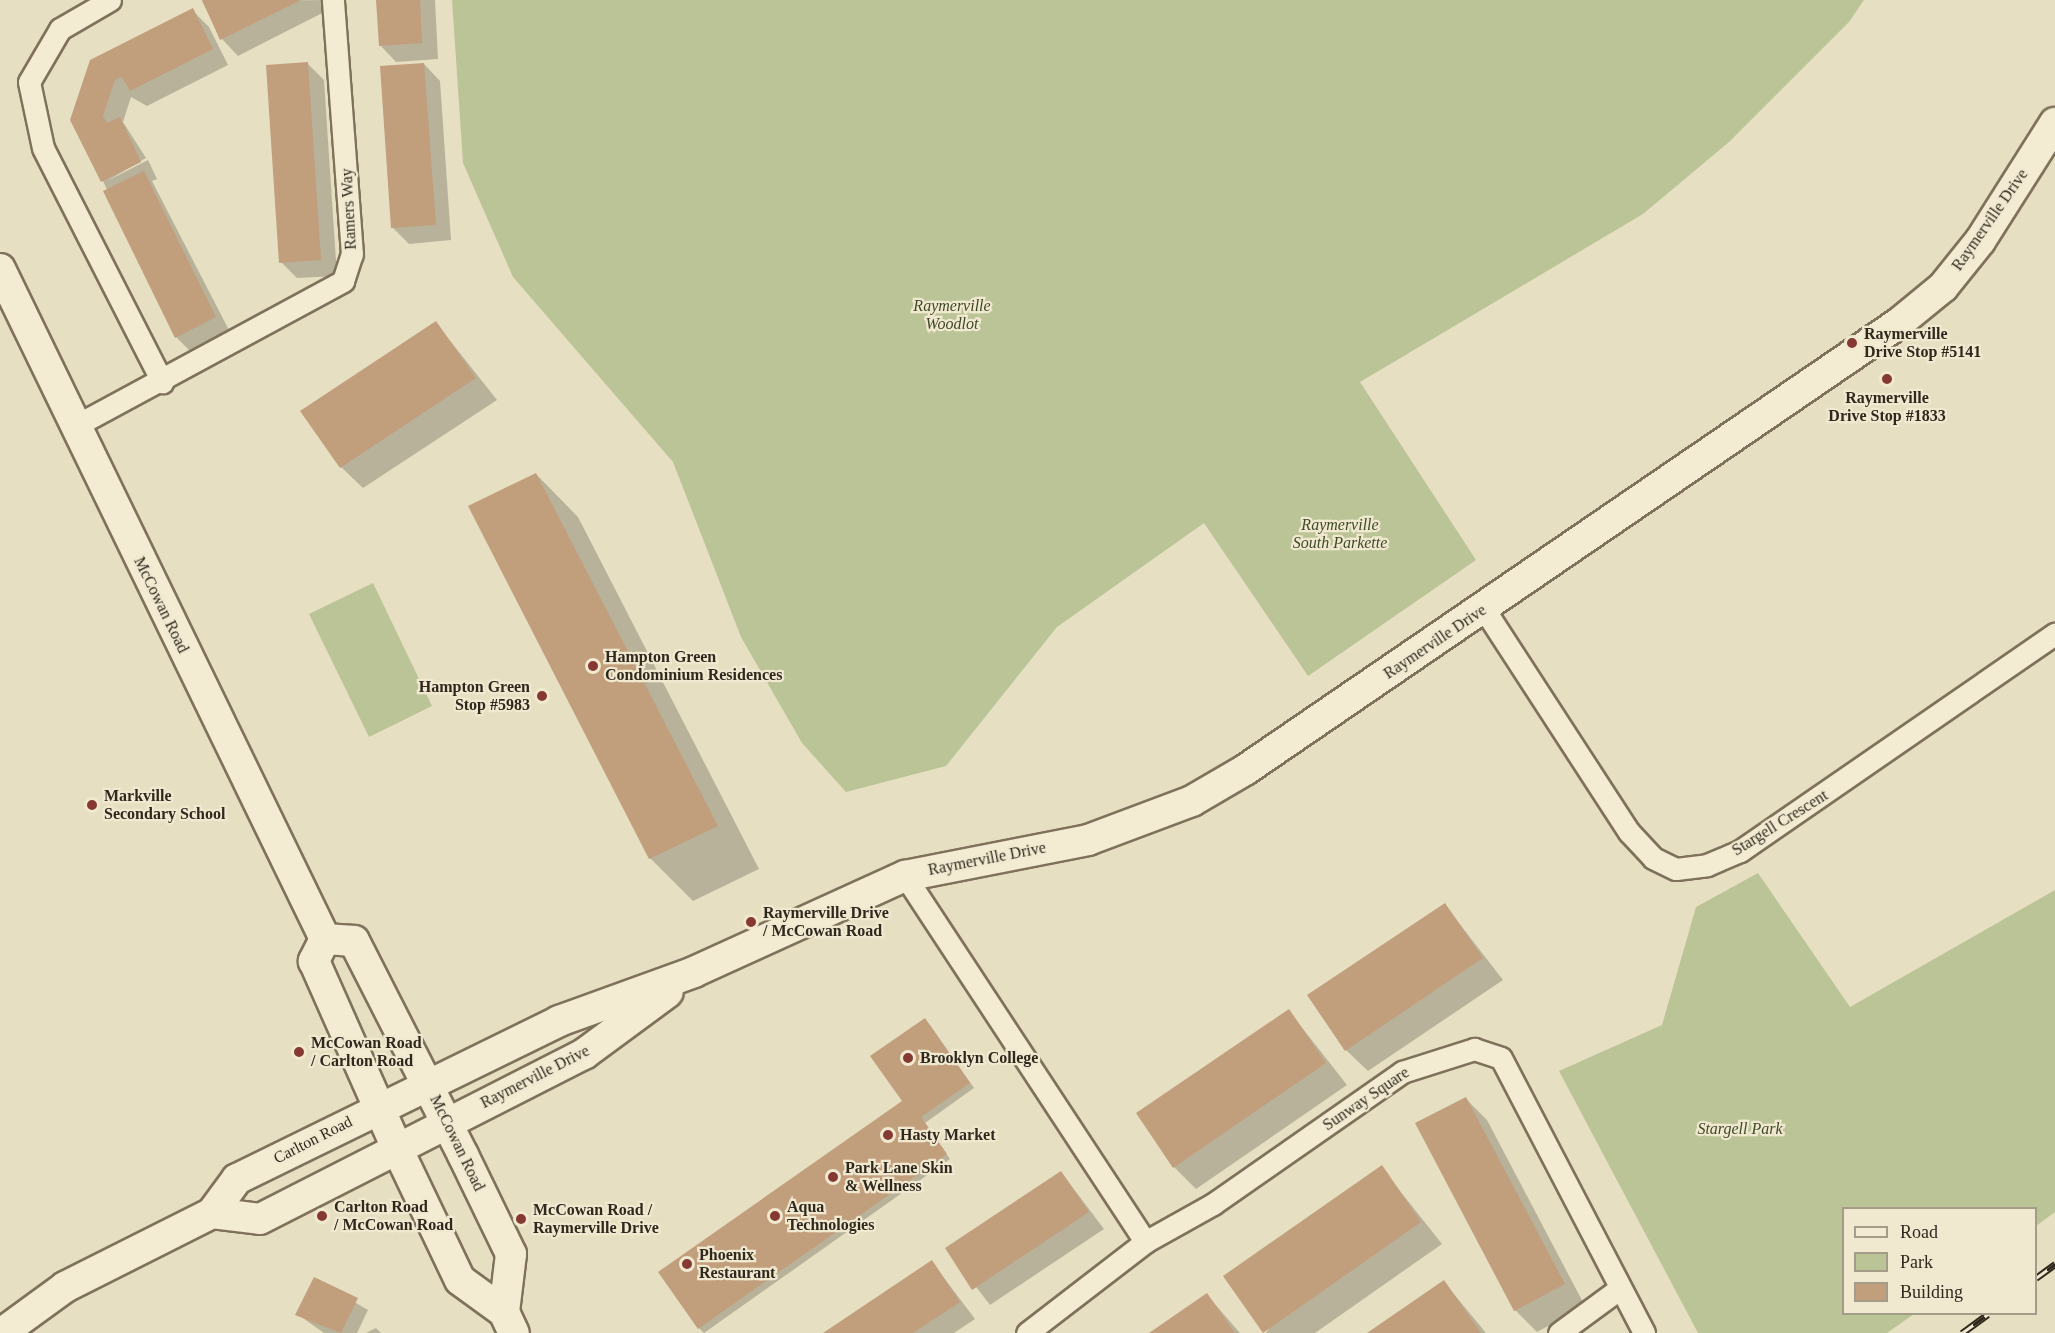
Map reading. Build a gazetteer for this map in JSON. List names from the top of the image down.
{
  "streets": {
    "street": [
      "Ramers Way",
      "Raymerville Drive",
      "McCowan Road",
      "Stargell Crescent",
      "Sunway Square",
      "Carlton Road"
    ]
  },
  "crossings": [
    ["Ramers Way", "McCowan Road"],
    ["Raymerville Drive", "McCowan Road"],
    ["Raymerville Drive", "Stargell Crescent"],
    ["Raymerville Drive", "Carlton Road"],
    ["McCowan Road", "Carlton Road"]
  ],
  "parks": ["Raymerville Woodlot", "Raymerville South Parkette", "Stargell Park"],
  "places": [
    "Raymerville Drive Stop #5141",
    "Raymerville Drive Stop #1833",
    "Hampton Green Condominium Residences",
    "Hampton Green Stop #5983",
    "Markville Secondary School",
    "Raymerville Drive / McCowan Road",
    "McCowan Road / Carlton Road",
    "Brooklyn College",
    "Hasty Market",
    "Park Lane Skin & Wellness",
    "Carlton Road / McCowan Road",
    "Aqua Technologies",
    "McCowan Road / Raymerville Drive",
    "Phoenix Restaurant"
  ],
  "legend": ["Road", "Park", "Building"]
}
